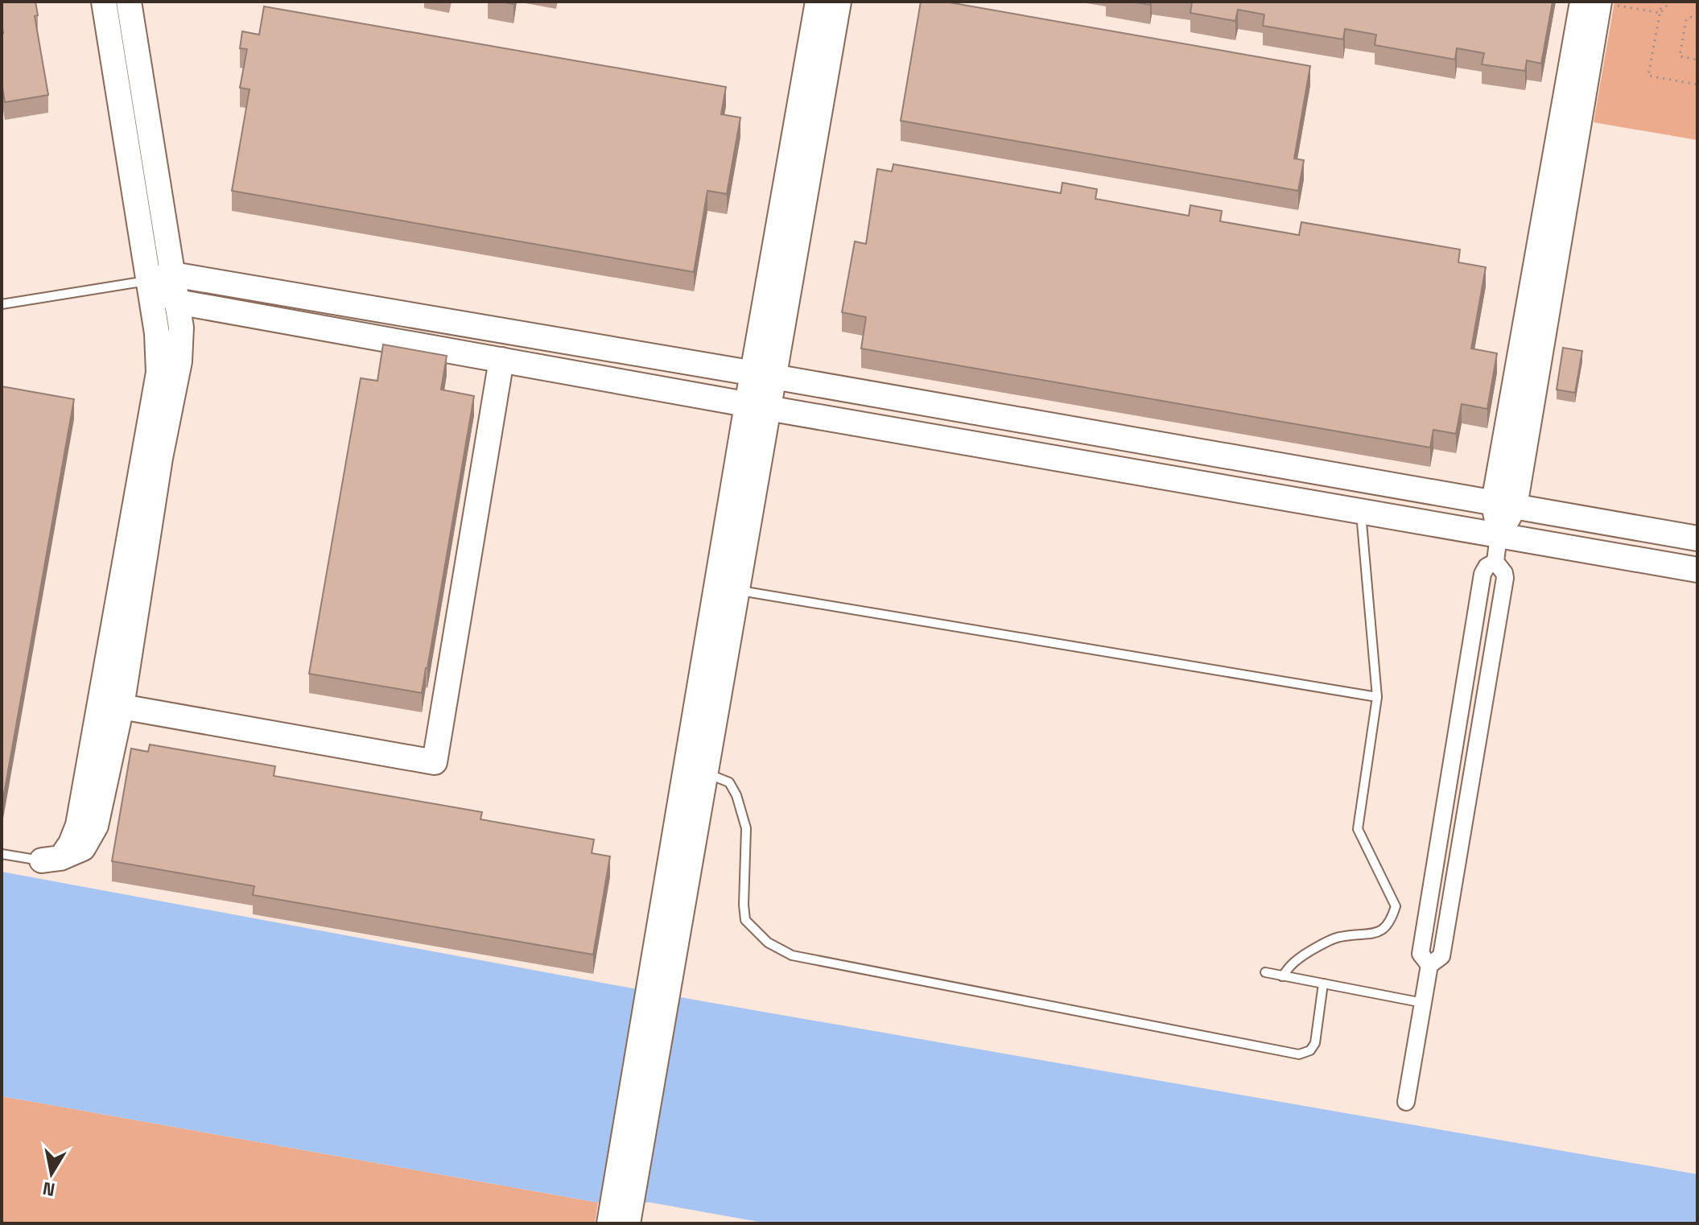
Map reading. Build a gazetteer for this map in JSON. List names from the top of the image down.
{
  "north": "bottom"
}
